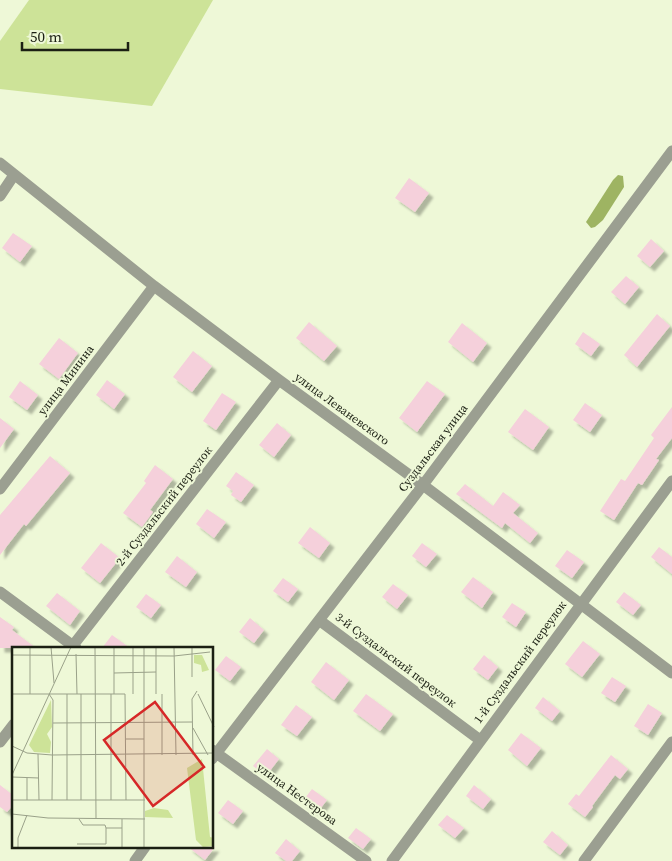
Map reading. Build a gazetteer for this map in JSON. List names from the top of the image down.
{
  "streets": {
    "street": [
      "улица Минина",
      "улица Леваневского",
      "Суздальская улица",
      "2-й Суздальский переулок",
      "3-й Суздальский переулок",
      "1-й Суздальский переулок",
      "улица Нестерова"
    ]
  },
  "crossings": [
    ["улица Минина", "улица Леваневского"],
    ["улица Леваневского", "Суздальская улица"],
    ["улица Леваневского", "2-й Суздальский переулок"],
    ["улица Леваневского", "1-й Суздальский переулок"],
    ["Суздальская улица", "3-й Суздальский переулок"],
    ["Суздальская улица", "улица Нестерова"],
    ["3-й Суздальский переулок", "1-й Суздальский переулок"]
  ],
  "scale_bar": "50 m"
}
